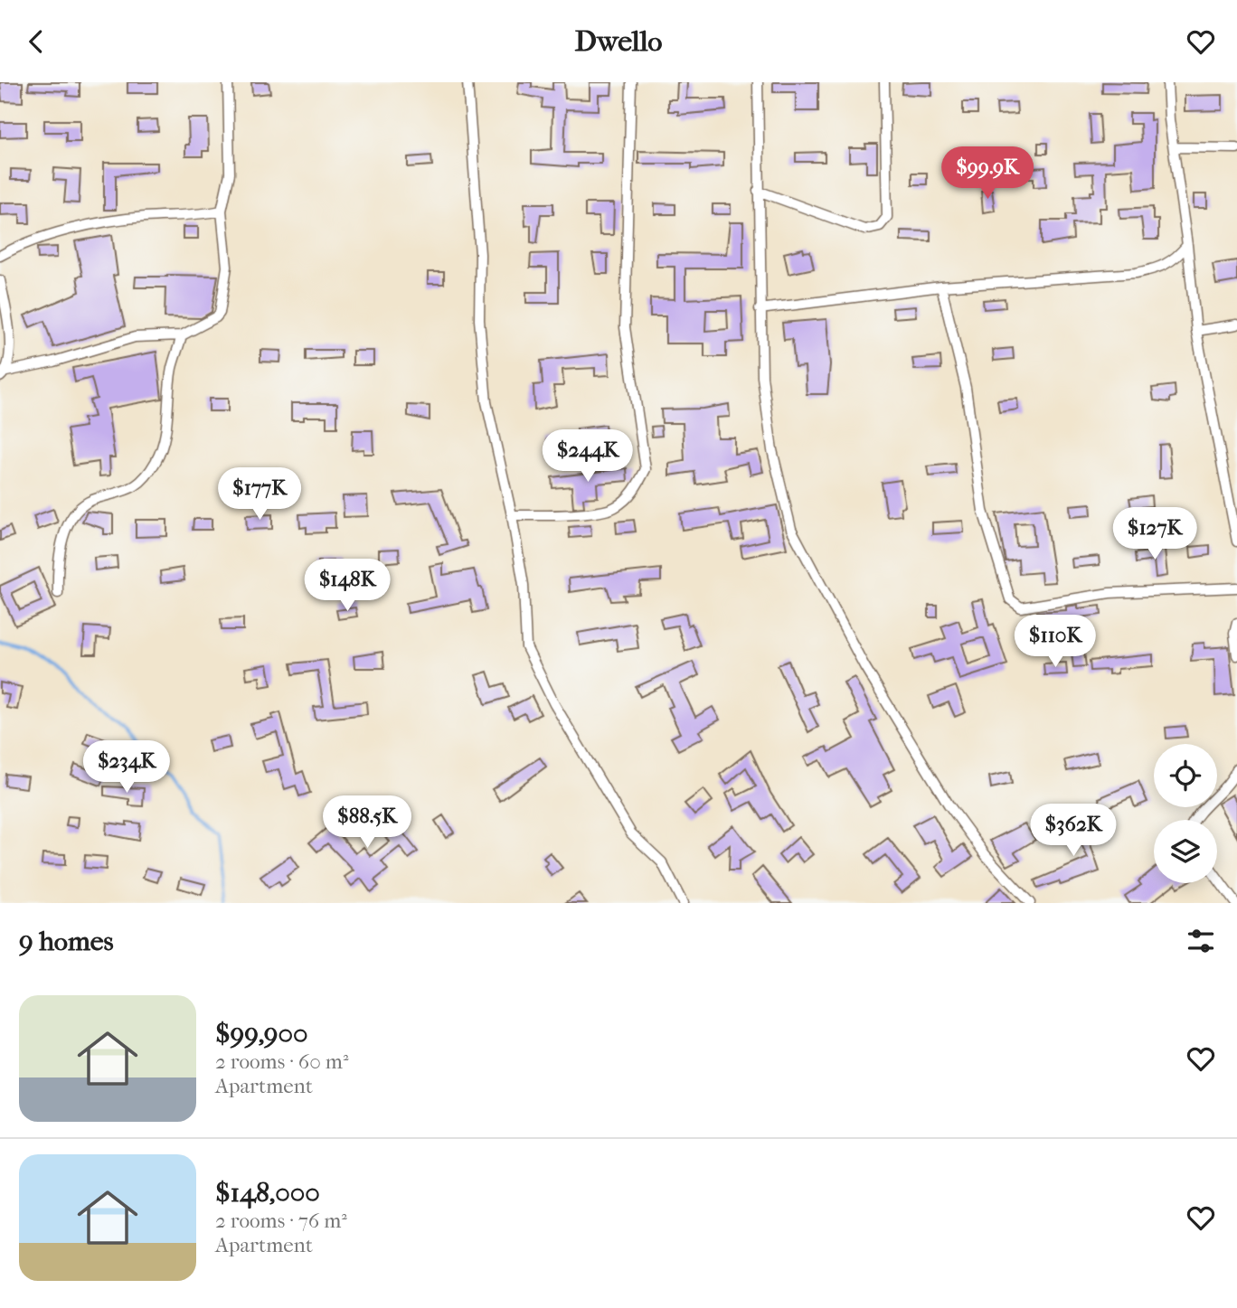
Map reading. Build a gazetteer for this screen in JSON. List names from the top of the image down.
{
  "page": {
    "header": "Dwello",
    "price": [
      "$99.9K",
      "$244K",
      "$177K",
      "$127K",
      "$148K",
      "$110K",
      "$234K",
      "$88.5K",
      "$362K"
    ],
    "heading": "9 homes",
    "list": [
      {
        "name": "$99,900",
        "note": "2 rooms · 60 m² · Apartment"
      },
      {
        "name": "$148,000",
        "note": "2 rooms · 76 m² · Apartment"
      }
    ]
  }
}
